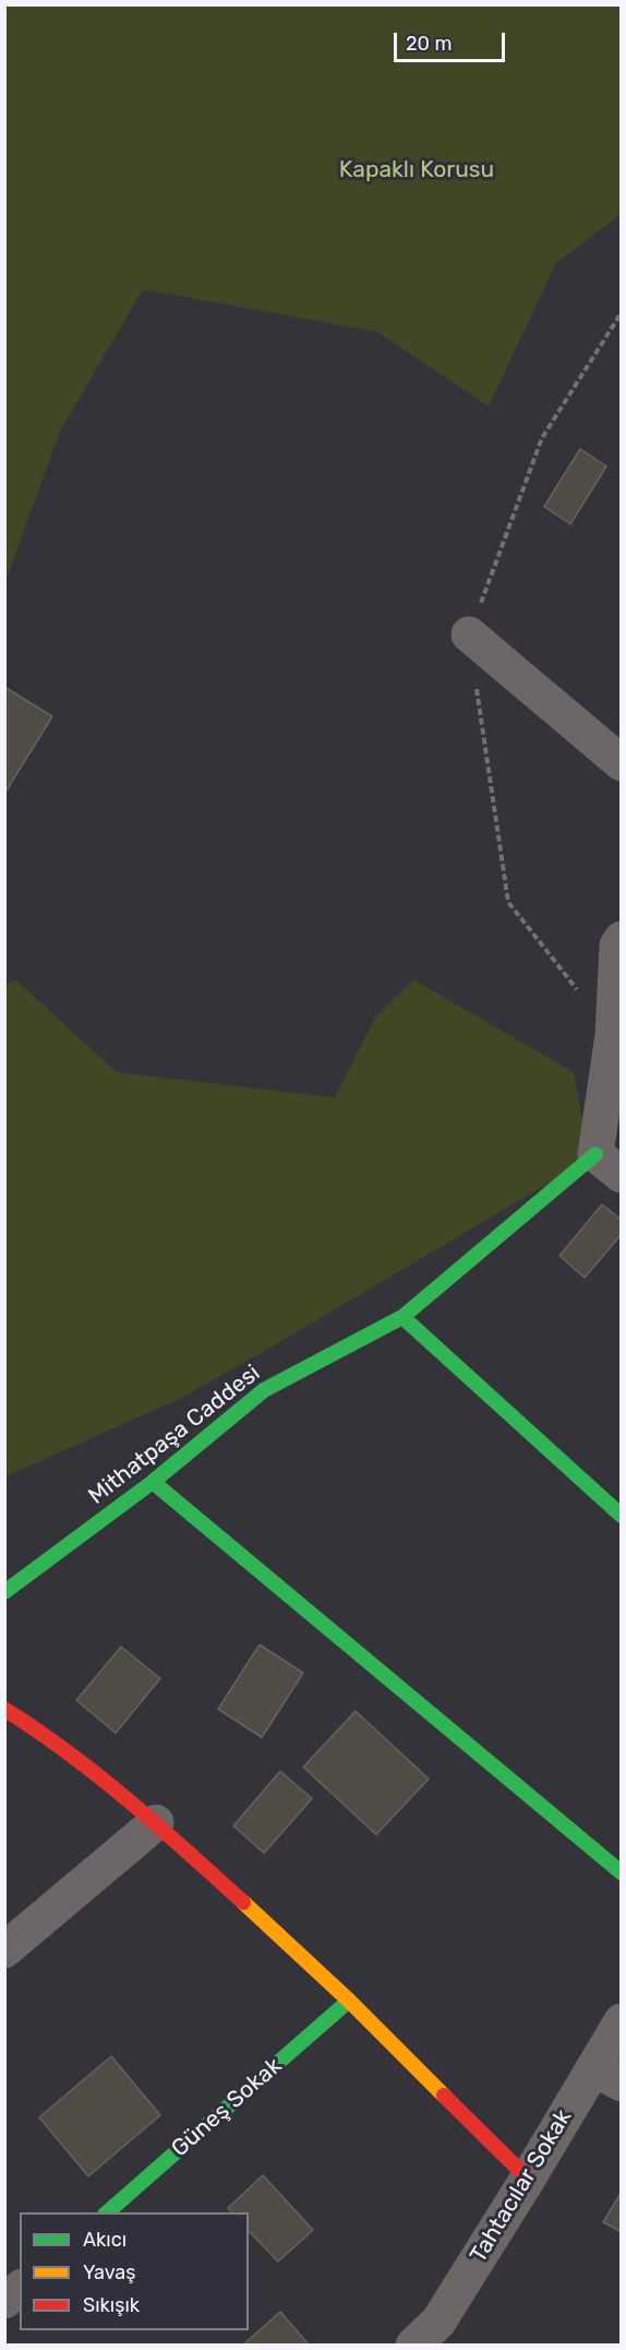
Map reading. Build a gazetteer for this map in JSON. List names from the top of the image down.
{
  "streets": {
    "street": ["Mithatpaşa Caddesi", "Güneş Sokak", "Tahtacılar Sokak"]
  },
  "parks": ["Kapaklı Korusu"],
  "legend": ["Akıcı", "Yavaş", "Sıkışık"],
  "scale_bar": "20 m"
}
